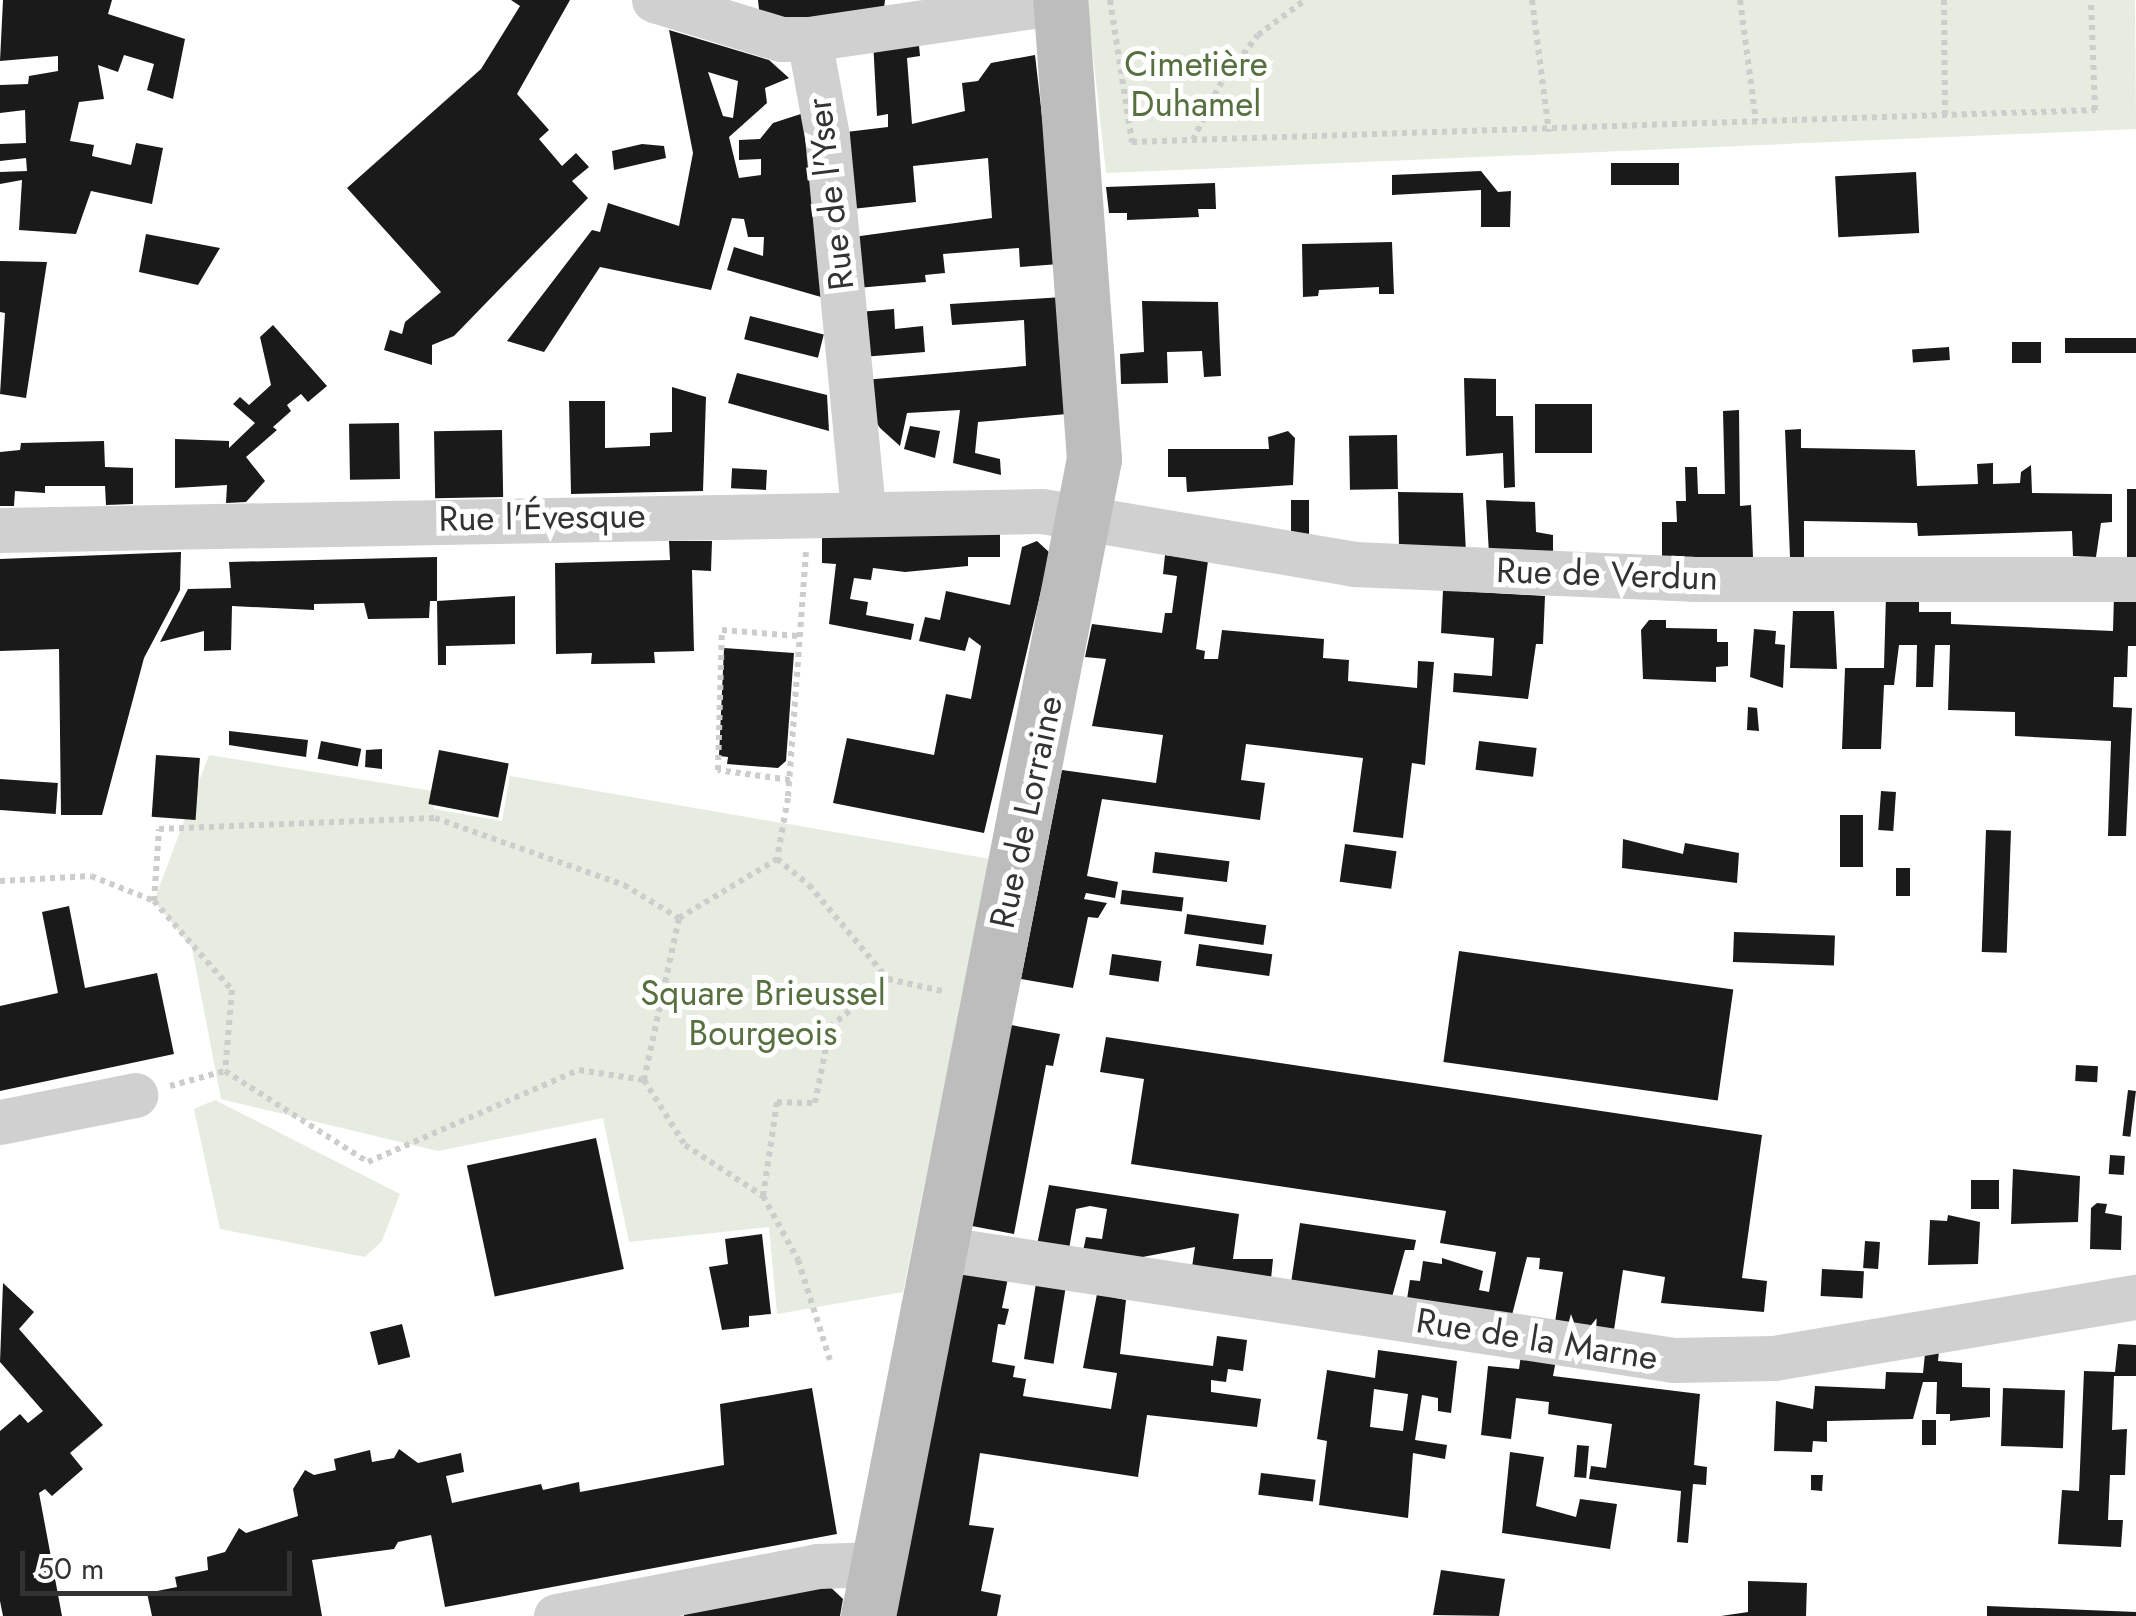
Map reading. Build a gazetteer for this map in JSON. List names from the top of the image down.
{
  "streets": {
    "street": [
      "Rue de l'Yser",
      "Rue l'Évesque",
      "Rue de Verdun",
      "Rue de Lorraine",
      "Rue de la Marne"
    ]
  },
  "crossings": [
    ["Rue de l'Yser", "Rue l'Évesque"],
    ["Rue l'Évesque", "Rue de Verdun"],
    ["Rue l'Évesque", "Rue de Lorraine"],
    ["Rue de Verdun", "Rue de Lorraine"],
    ["Rue de Lorraine", "Rue de la Marne"]
  ],
  "parks": ["Cimetière Duhamel", "Square Brieussel Bourgeois"],
  "scale_bar": "50 m"
}
